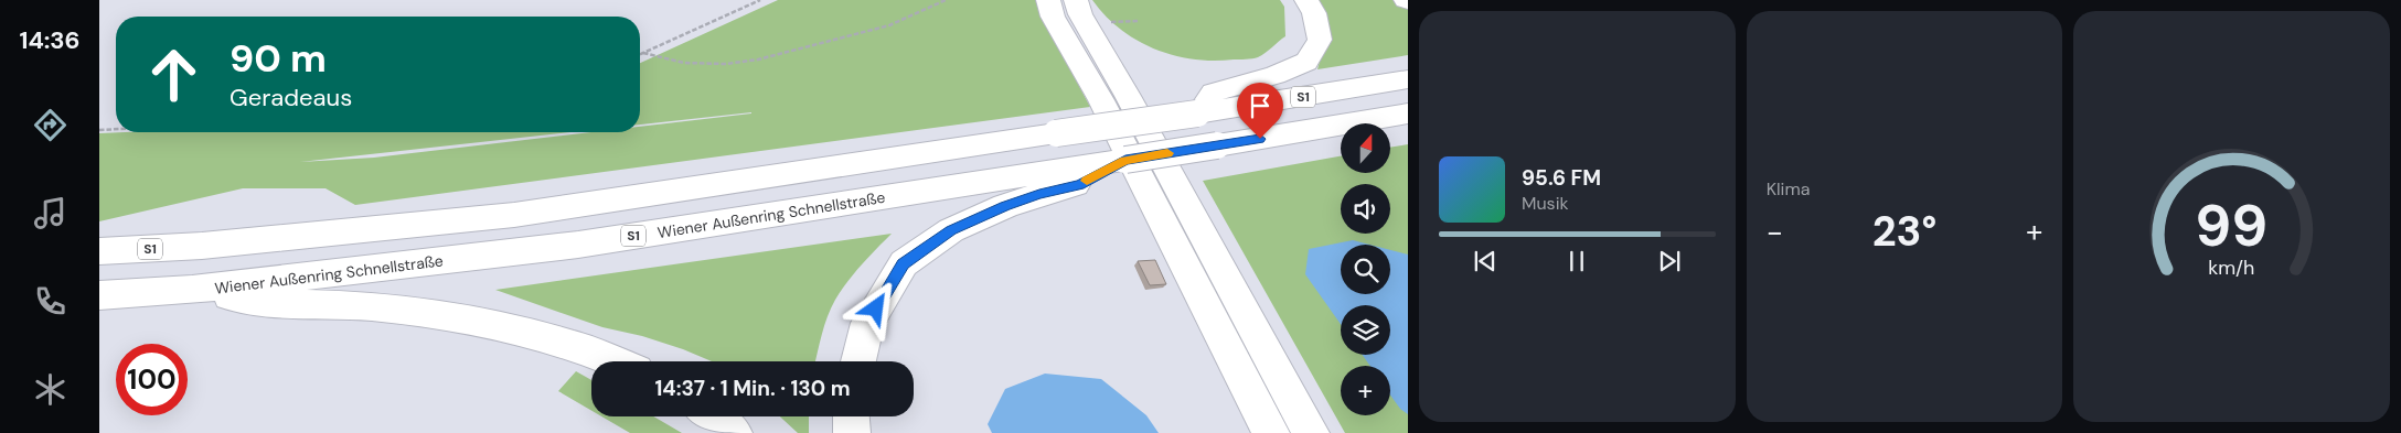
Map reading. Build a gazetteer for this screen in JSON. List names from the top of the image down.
{
  "streets": {
    "highway": ["S1", "Wiener Außenring Schnellstraße"]
  },
  "crossings": [
    ["S1", "Wiener Außenring Schnellstraße"]
  ],
  "north": "top",
  "page": {
    "tabs": "14:36",
    "tile": "Klima",
    "turn": ["90 m", "Geradeaus"],
    "map_buttons": "+",
    "song": ["95.6 FM", "Musik"],
    "heat": ["−", "23°", "+"],
    "limit": "100",
    "trip": "14:37 · 1 Min. · 130 m",
    "gauge": ["99", "km/h"]
  }
}
